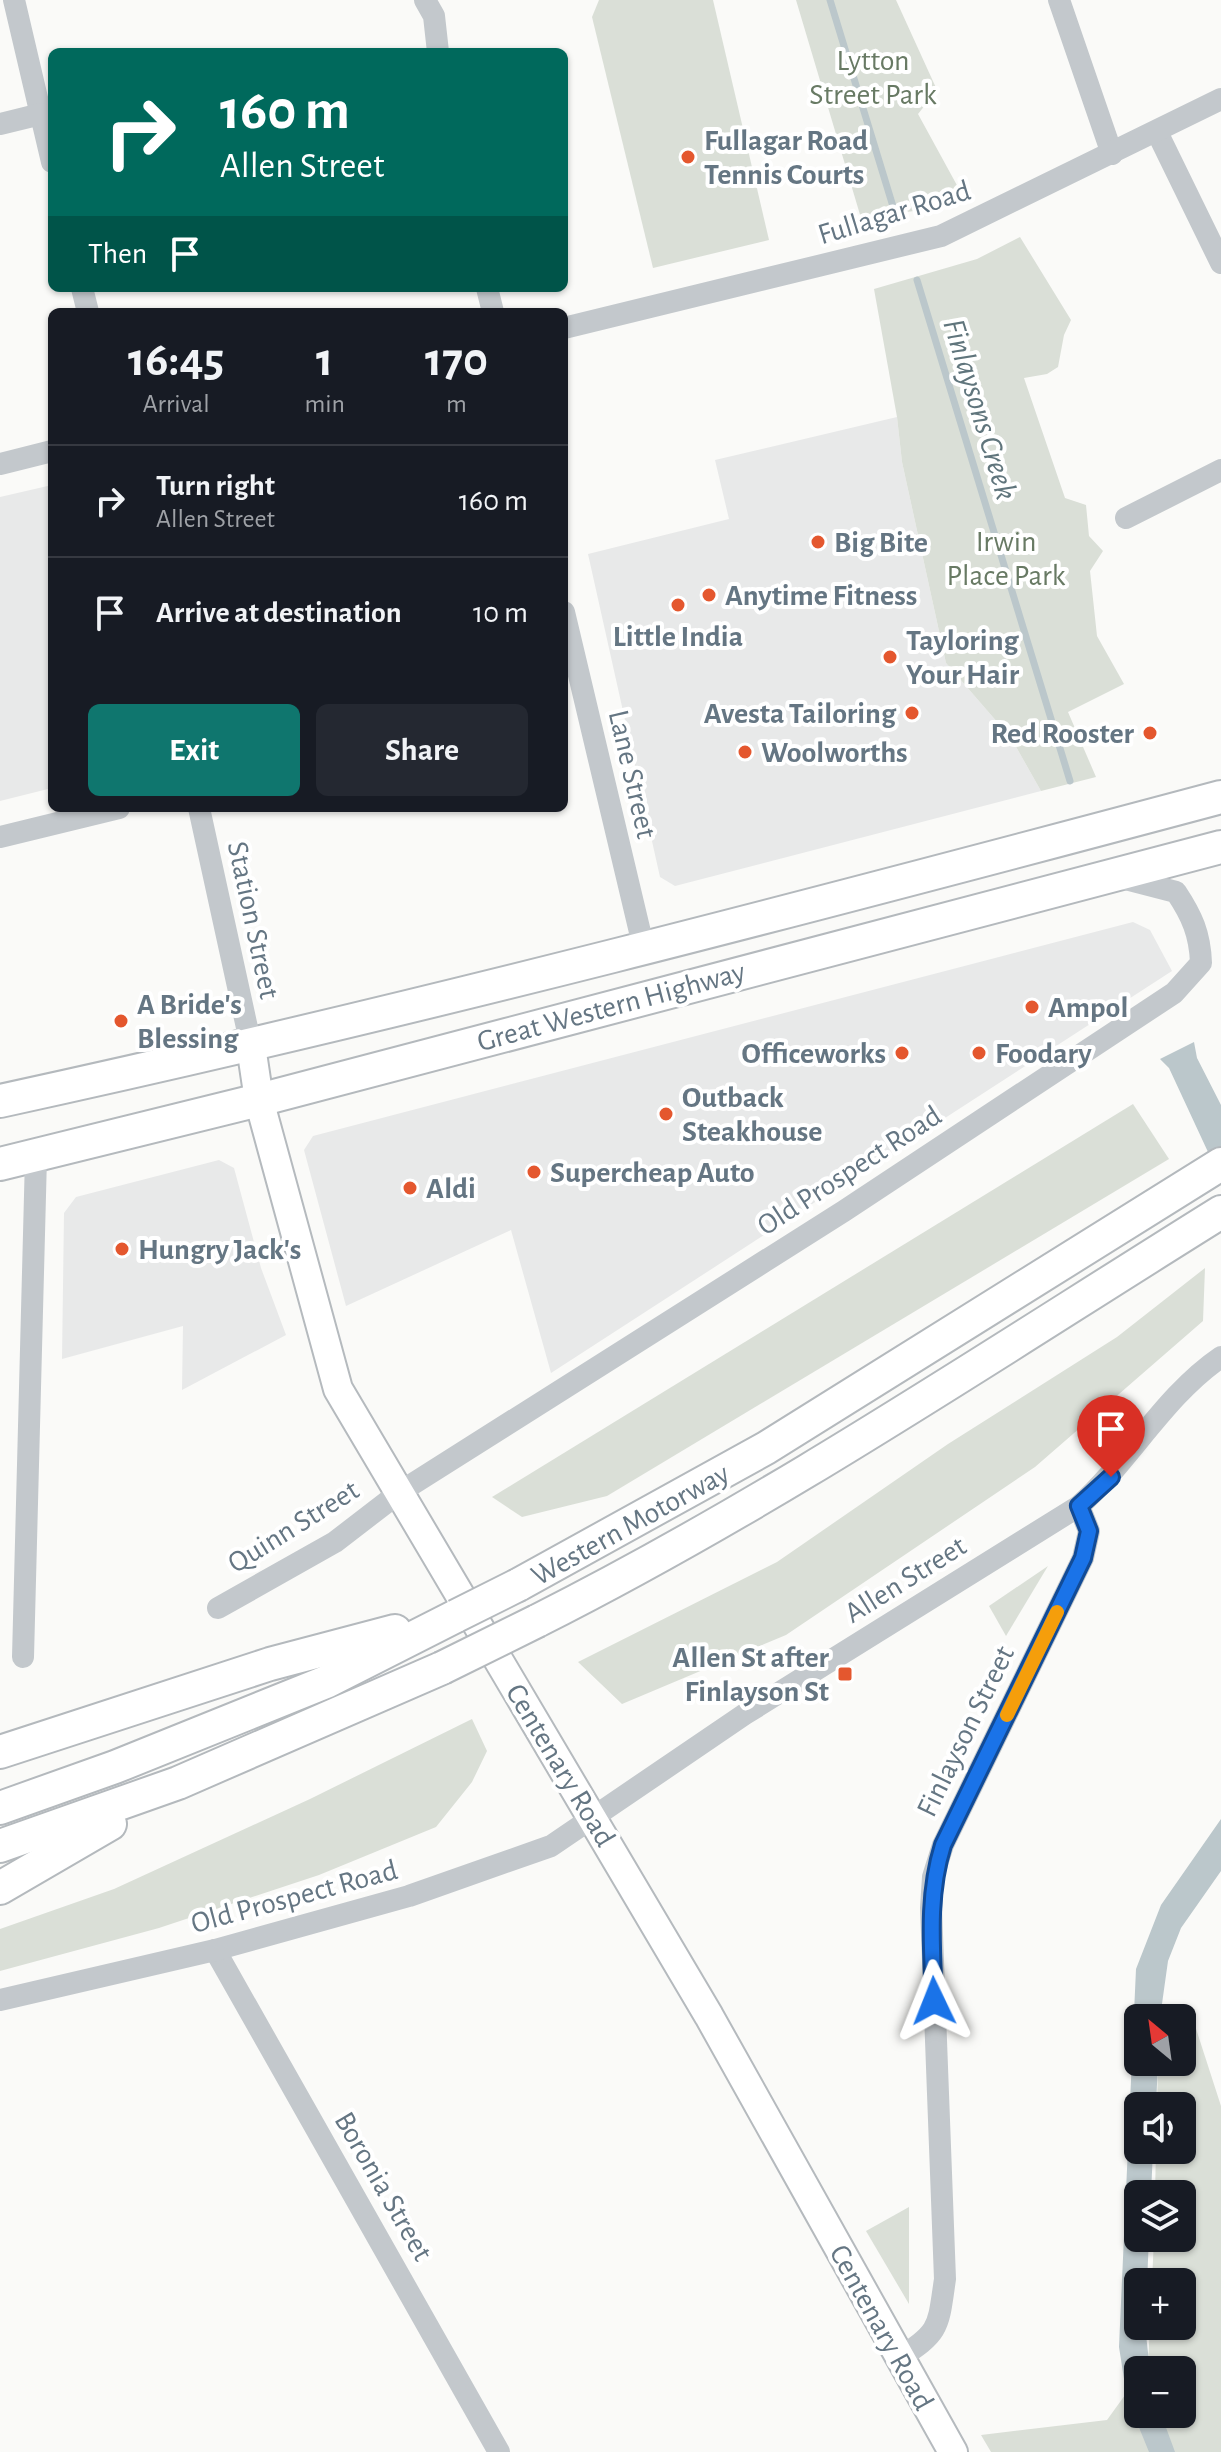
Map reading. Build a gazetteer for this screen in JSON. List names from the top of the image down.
{
  "streets": {
    "highway": ["Great Western Highway", "Western Motorway"],
    "main road": ["Centenary Road"],
    "street": [
      "Fullagar Road",
      "Lane Street",
      "Station Street",
      "Old Prospect Road",
      "Quinn Street",
      "Allen Street",
      "Finlayson Street",
      "Boronia Street"
    ]
  },
  "crossings": [
    ["Lane Street", "Great Western Highway"],
    ["Station Street", "Great Western Highway"],
    ["Station Street", "Centenary Road"],
    ["Great Western Highway", "Old Prospect Road"],
    ["Great Western Highway", "Centenary Road"],
    ["Old Prospect Road", "Quinn Street"],
    ["Old Prospect Road", "Allen Street"],
    ["Old Prospect Road", "Centenary Road"],
    ["Old Prospect Road", "Boronia Street"],
    ["Quinn Street", "Centenary Road"],
    ["Allen Street", "Finlayson Street"],
    ["Allen Street", "Centenary Road"],
    ["Finlayson Street", "Centenary Road"]
  ],
  "water": ["Finlaysons Creek"],
  "parks": ["Lytton Street Park", "Irwin Place Park"],
  "places": {
    "other": [
      "Fullagar Road Tennis Courts",
      "Big Bite",
      "Anytime Fitness",
      "Little India",
      "Tayloring Your Hair",
      "Avesta Tailoring",
      "Red Rooster",
      "Woolworths",
      "Ampol",
      "A Bride's Blessing",
      "Officeworks",
      "Foodary",
      "Outback Steakhouse",
      "Supercheap Auto",
      "Aldi",
      "Hungry Jack's"
    ],
    "transit": ["Allen St after Finlayson St"]
  },
  "north": "top left",
  "page": {
    "turn": ["160 m", "Allen Street"],
    "then": "Then",
    "eta": [
      "16:45",
      "Arrival",
      "1",
      "min",
      "170",
      "m"
    ],
    "list": [
      {
        "name": "Turn right",
        "note": "Allen Street",
        "value": "160 m"
      },
      {
        "name": "Arrive at destination",
        "value": "10 m"
      }
    ],
    "buttons": ["Exit", "Share"],
    "map_buttons": ["+", "−"]
  }
}
